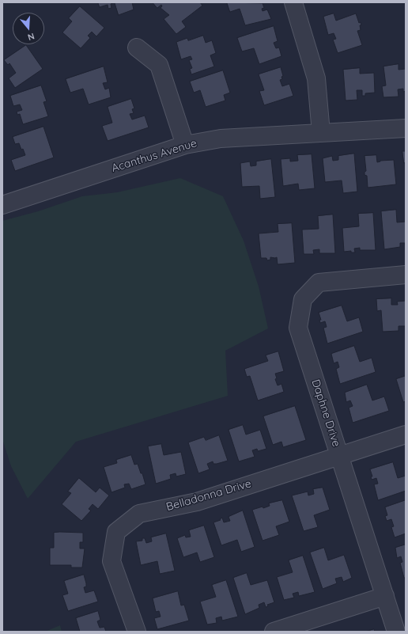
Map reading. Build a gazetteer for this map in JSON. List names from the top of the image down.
{
  "streets": {
    "street": ["Acanthus Avenue", "Daphne Drive", "Belladonna Drive"]
  },
  "crossings": [
    ["Daphne Drive", "Belladonna Drive"]
  ],
  "north": "bottom"
}
